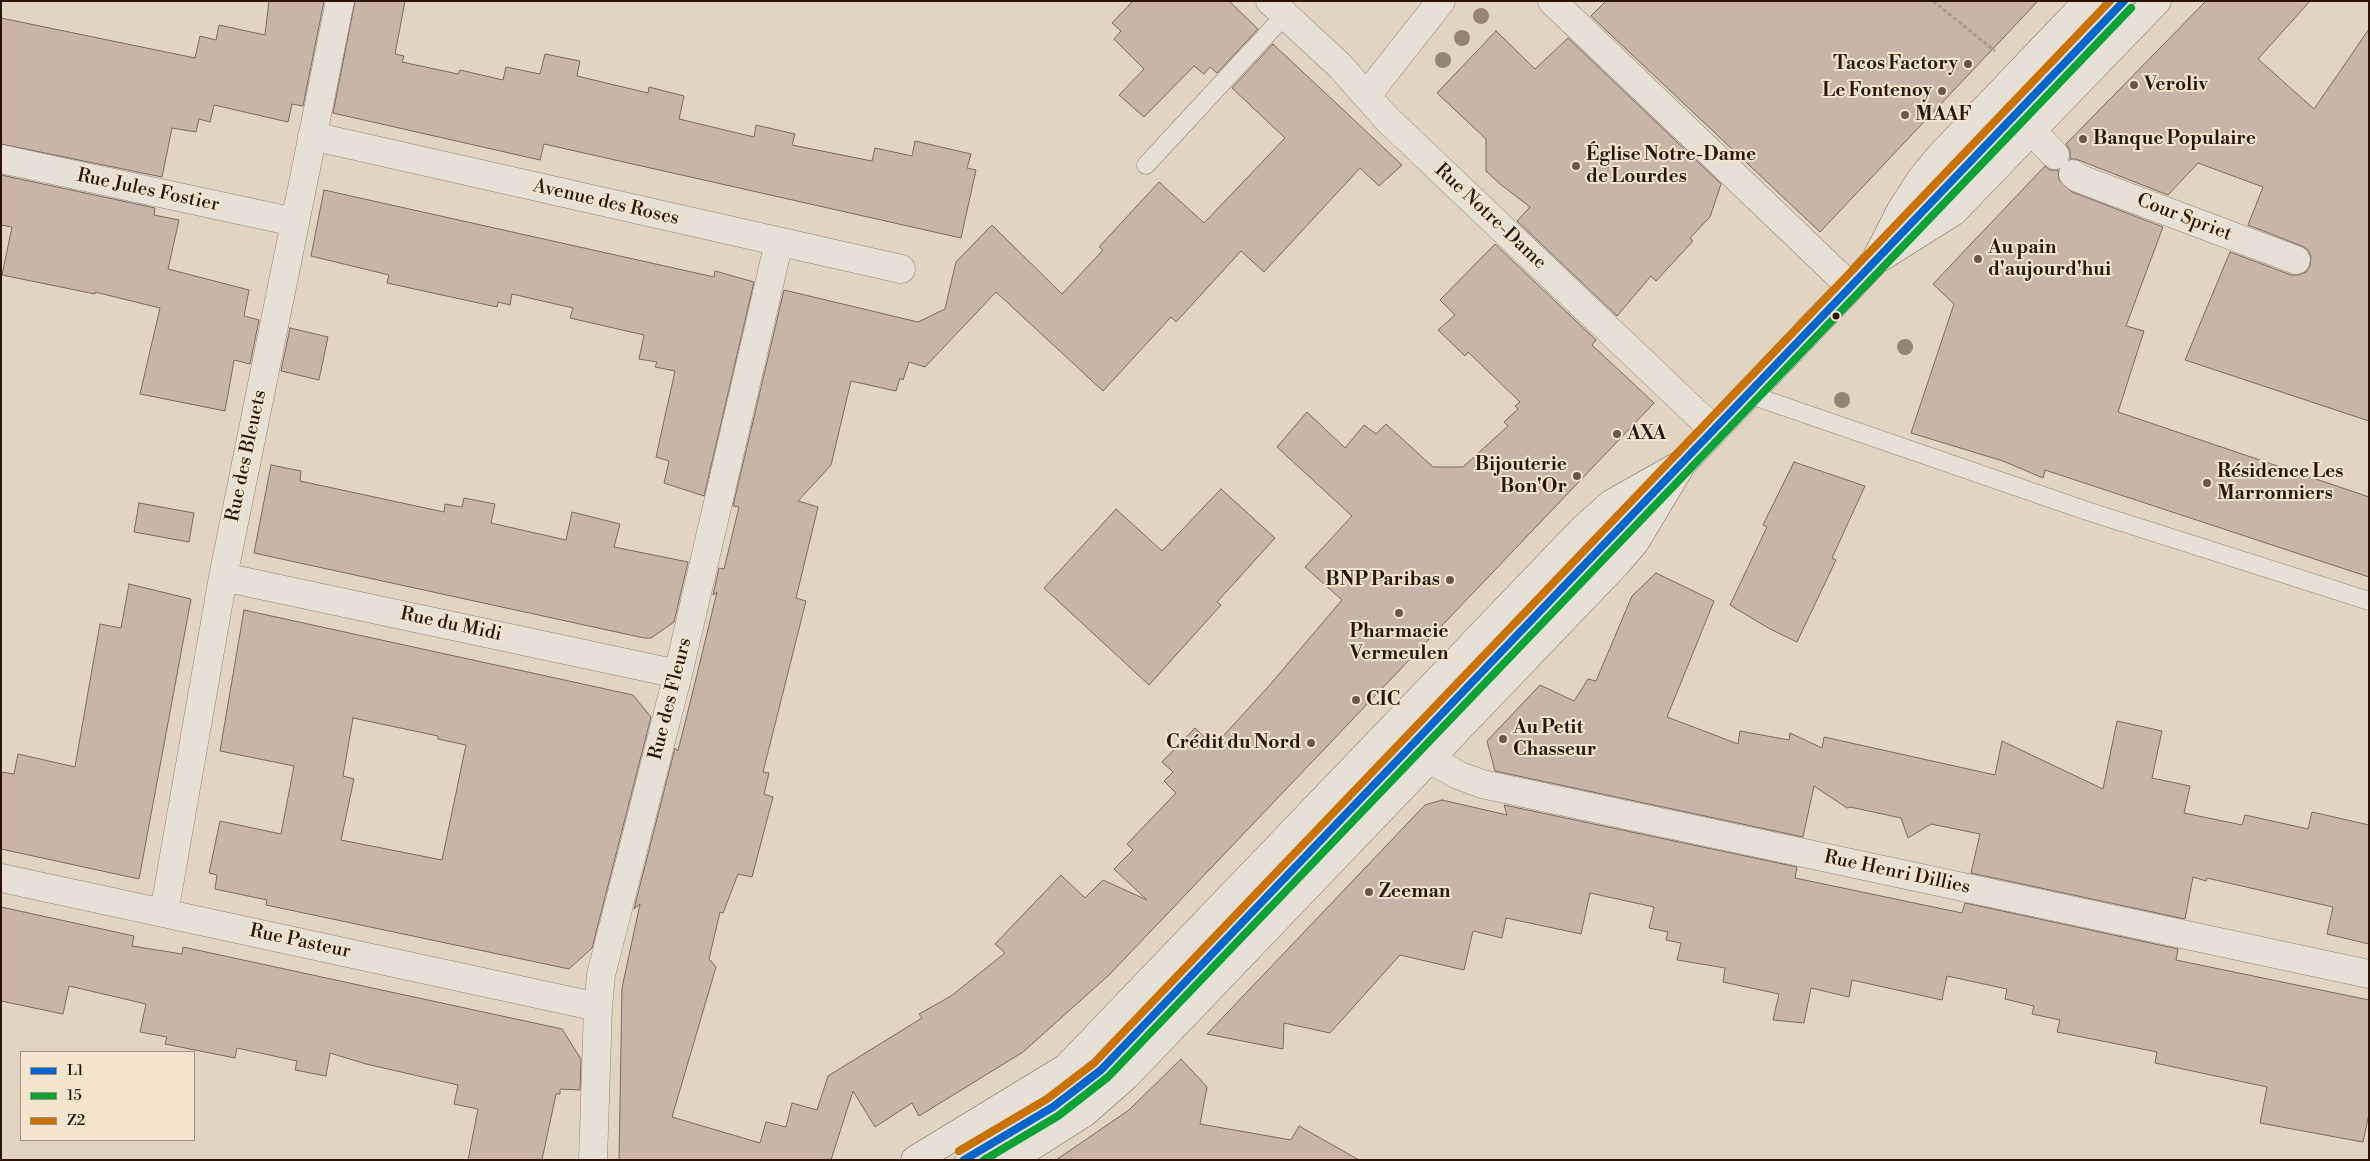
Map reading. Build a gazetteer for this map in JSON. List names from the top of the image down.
{
  "streets": {
    "street": [
      "Rue Jules Fostier",
      "Avenue des Roses",
      "Rue Notre-Dame",
      "Cour Spriet",
      "Rue des Bleuets",
      "Rue du Midi",
      "Rue des Fleurs",
      "Rue Henri Dillies",
      "Rue Pasteur"
    ]
  },
  "crossings": [
    ["Rue Jules Fostier", "Rue des Bleuets"],
    ["Avenue des Roses", "Rue des Bleuets"],
    ["Avenue des Roses", "Rue des Fleurs"],
    ["Rue des Bleuets", "Rue du Midi"],
    ["Rue des Bleuets", "Rue Pasteur"],
    ["Rue du Midi", "Rue des Fleurs"],
    ["Rue des Fleurs", "Rue Pasteur"]
  ],
  "places": [
    "Tacos Factory",
    "Veroliv",
    "Le Fontenoy",
    "MAAF",
    "Banque Populaire",
    "Église Notre-Dame de Lourdes",
    "Au pain d'aujourd'hui",
    "AXA",
    "Bijouterie Bon'Or",
    "Résidence Les Marronniers",
    "BNP Paribas",
    "Pharmacie Vermeulen",
    "CIC",
    "Au Petit Chasseur",
    "Crédit du Nord",
    "Zeeman"
  ],
  "lines": ["transit line L1", "transit line Z2", "transit line 15"],
  "legend": ["L1", "15", "Z2"]
}
